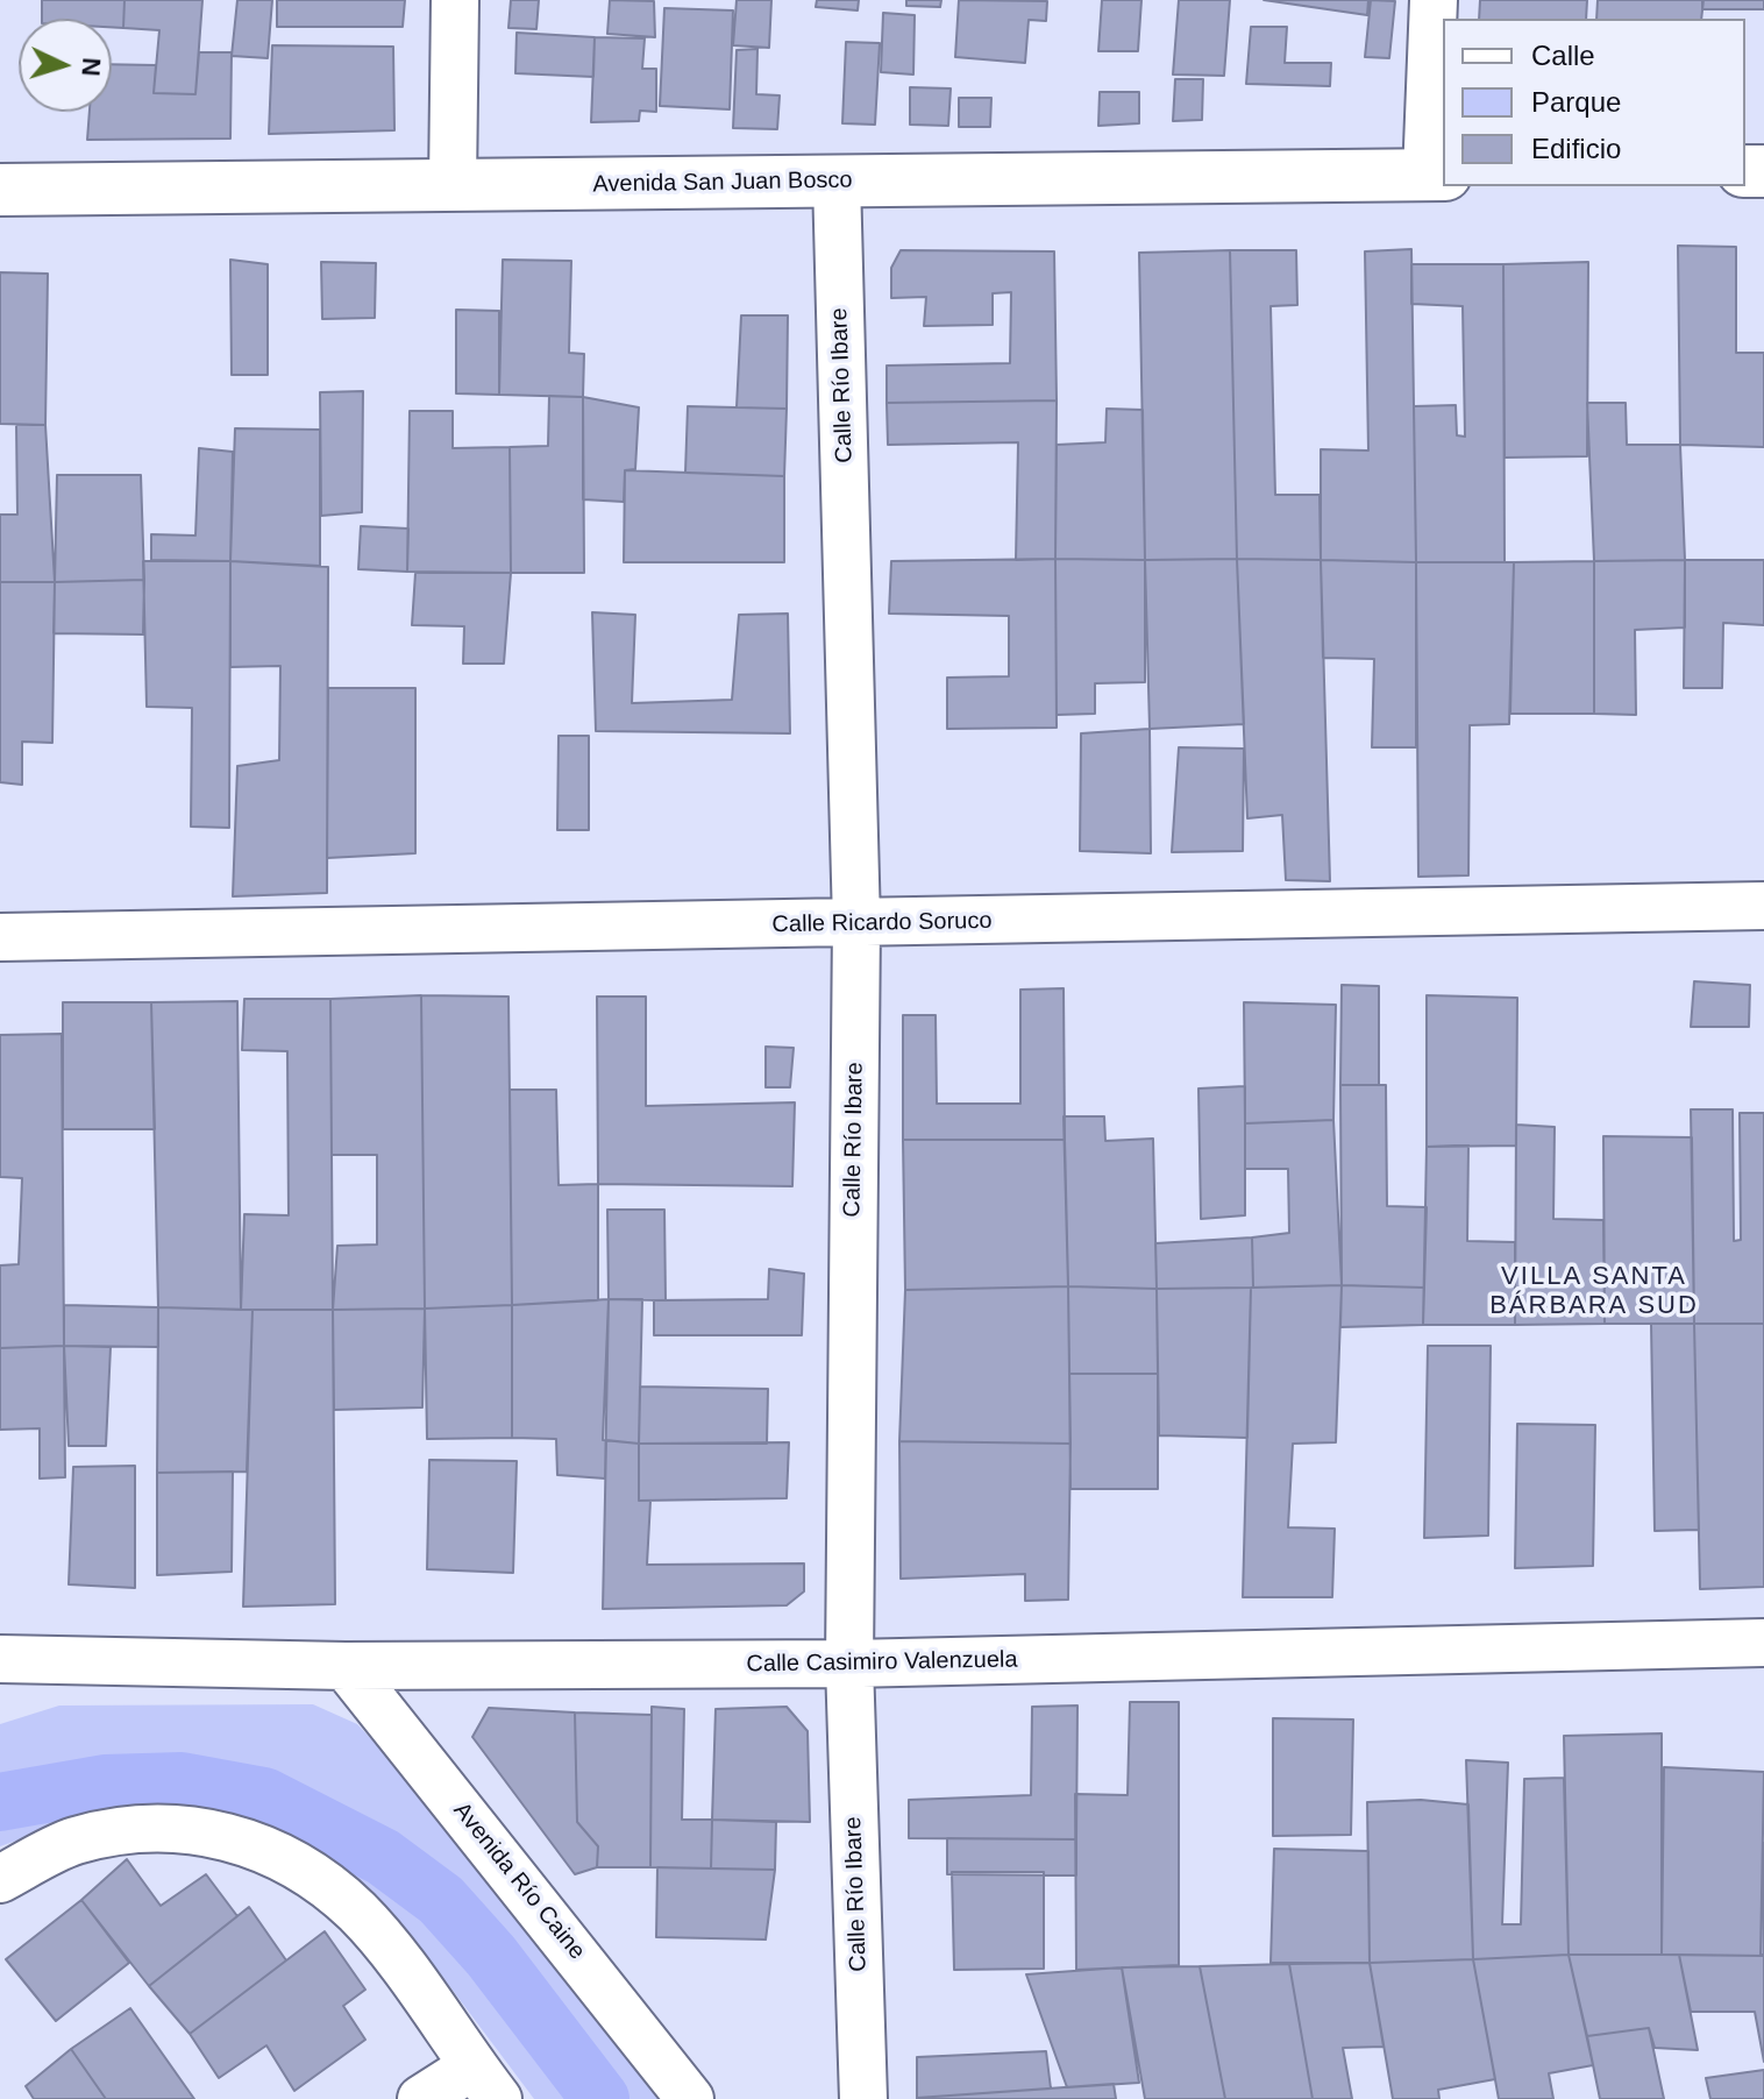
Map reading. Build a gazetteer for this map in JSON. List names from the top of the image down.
{
  "streets": {
    "street": [
      "Avenida San Juan Bosco",
      "Calle Río Ibare",
      "Calle Ricardo Soruco",
      "Calle Casimiro Valenzuela",
      "Avenida Río Caine"
    ]
  },
  "crossings": [
    ["Avenida San Juan Bosco", "Calle Río Ibare"],
    ["Calle Río Ibare", "Calle Ricardo Soruco"],
    ["Calle Río Ibare", "Calle Casimiro Valenzuela"],
    ["Calle Casimiro Valenzuela", "Avenida Río Caine"]
  ],
  "districts": ["VILLA SANTA BÁRBARA SUD"],
  "legend": ["Calle", "Parque", "Edificio"],
  "north": "right"
}
